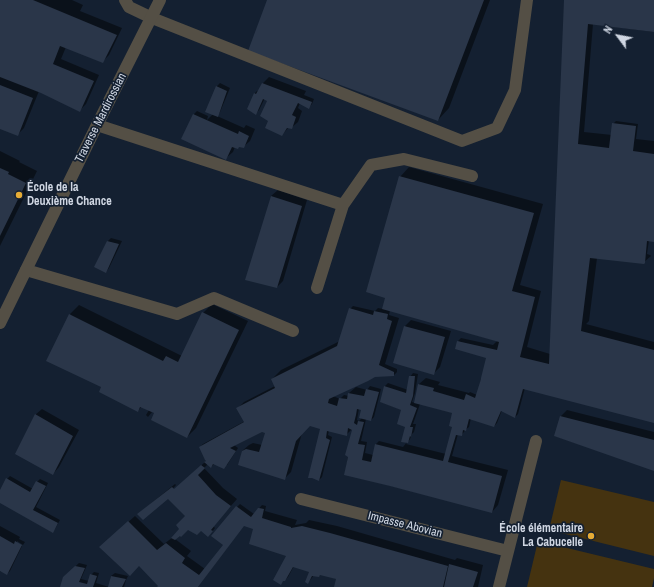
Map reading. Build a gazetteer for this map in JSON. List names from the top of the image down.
{
  "streets": {
    "street": ["Traverse Mardirossian", "Impasse Abovian"]
  },
  "places": ["École de la Deuxième Chance", "École élémentaire La Cabucelle"],
  "north": "top left"
}
